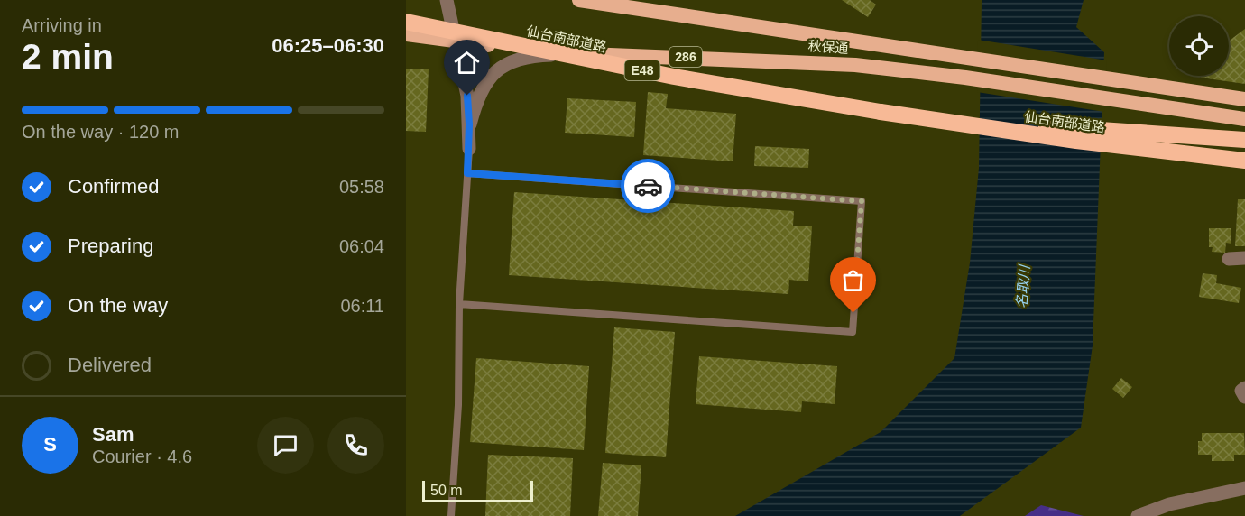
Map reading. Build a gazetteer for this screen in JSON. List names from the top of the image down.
{
  "streets": {
    "highway": [
      "仙台南部道路",
      "秋保通",
      "286",
      "E48"
    ]
  },
  "water": ["名取川"],
  "scale_bar": "50 m",
  "page": {
    "heading": ["2 min", "Arriving in", "06:25–06:30"],
    "panel": ["Sam", "Courier · 4.6"],
    "bar": "On the way · 120 m",
    "list": [
      ["Confirmed", "05:58"],
      ["Preparing", "06:04"],
      ["On the way", "06:11"],
      "Delivered"
    ],
    "round": "S",
    "scale": "50 m"
  }
}
